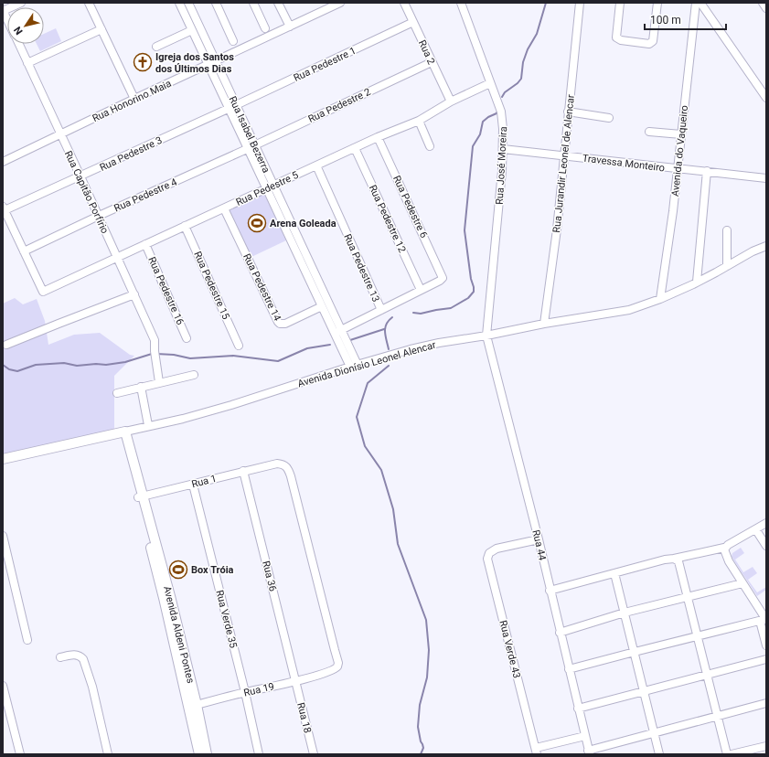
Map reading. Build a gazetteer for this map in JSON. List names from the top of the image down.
{
  "streets": {
    "main road": ["Avenida Dionísio Leonel Alencar", "Avenida Aldeni Pontes"],
    "street": [
      "Rua 2",
      "Rua Pedestre 1",
      "Rua Honorino Maia",
      "Rua Pedestre 2",
      "Rua Isabel Bezerra",
      "Avenida do Vaqueiro",
      "Rua Pedestre 3",
      "Travessa Monteiro",
      "Rua Jurandir Leonel de Alencar",
      "Rua José Moreira",
      "Rua Pedestre 5",
      "Rua Capitão Porfírio",
      "Rua Pedestre 4",
      "Rua Pedestre 6",
      "Rua Pedestre 12",
      "Rua Pedestre 13",
      "Rua Pedestre 15",
      "Rua Pedestre 14",
      "Rua Pedestre 16",
      "Rua 1",
      "Rua 44",
      "Rua 36",
      "Rua Verde 35",
      "Rua Verde 43",
      "Rua 19",
      "Rua 18"
    ]
  },
  "crossings": [
    ["Rua 2", "Rua Pedestre 1"],
    ["Rua 2", "Rua Pedestre 2"],
    ["Rua 2", "Rua Pedestre 5"],
    ["Rua Pedestre 1", "Rua Isabel Bezerra"],
    ["Rua Pedestre 1", "Rua Pedestre 3"],
    ["Rua Honorino Maia", "Rua Isabel Bezerra"],
    ["Rua Honorino Maia", "Rua Capitão Porfírio"],
    ["Rua Pedestre 2", "Rua Isabel Bezerra"],
    ["Rua Pedestre 2", "Rua Pedestre 4"],
    ["Rua Isabel Bezerra", "Rua Pedestre 3"],
    ["Rua Isabel Bezerra", "Rua Pedestre 5"],
    ["Rua Isabel Bezerra", "Rua Pedestre 4"],
    ["Rua Isabel Bezerra", "Rua Pedestre 14"],
    ["Rua Isabel Bezerra", "Avenida Dionísio Leonel Alencar"],
    ["Avenida do Vaqueiro", "Travessa Monteiro"],
    ["Avenida do Vaqueiro", "Avenida Dionísio Leonel Alencar"],
    ["Rua Pedestre 3", "Rua Capitão Porfírio"],
    ["Travessa Monteiro", "Rua Jurandir Leonel de Alencar"],
    ["Travessa Monteiro", "Rua José Moreira"],
    ["Rua Jurandir Leonel de Alencar", "Avenida Dionísio Leonel Alencar"],
    ["Rua José Moreira", "Rua Pedestre 5"],
    ["Rua José Moreira", "Avenida Dionísio Leonel Alencar"],
    ["Rua José Moreira", "Rua 44"],
    ["Rua Pedestre 5", "Rua Capitão Porfírio"],
    ["Rua Pedestre 5", "Rua Pedestre 4"],
    ["Rua Pedestre 5", "Rua Pedestre 6"],
    ["Rua Pedestre 5", "Rua Pedestre 12"],
    ["Rua Pedestre 5", "Rua Pedestre 13"],
    ["Rua Pedestre 5", "Rua Pedestre 15"],
    ["Rua Pedestre 5", "Rua Pedestre 14"],
    ["Rua Pedestre 5", "Rua Pedestre 16"],
    ["Rua Capitão Porfírio", "Rua Pedestre 4"],
    ["Rua Pedestre 6", "Rua Pedestre 12"],
    ["Avenida Dionísio Leonel Alencar", "Rua 44"],
    ["Avenida Dionísio Leonel Alencar", "Avenida Aldeni Pontes"],
    ["Rua 1", "Rua 36"],
    ["Rua 1", "Rua Verde 35"],
    ["Rua 1", "Avenida Aldeni Pontes"],
    ["Rua 1", "Rua 19"],
    ["Rua 44", "Rua Verde 43"],
    ["Rua 36", "Rua 19"],
    ["Rua 36", "Rua 18"],
    ["Rua Verde 35", "Rua 19"],
    ["Avenida Aldeni Pontes", "Rua 19"],
    ["Rua 19", "Rua 18"]
  ],
  "places": {
    "church": ["Igreja dos Santos dos Últimos Dias"],
    "sports": ["Arena Goleada", "Box Tróia"]
  },
  "scale_bar": "100 m",
  "north": "bottom left"
}
